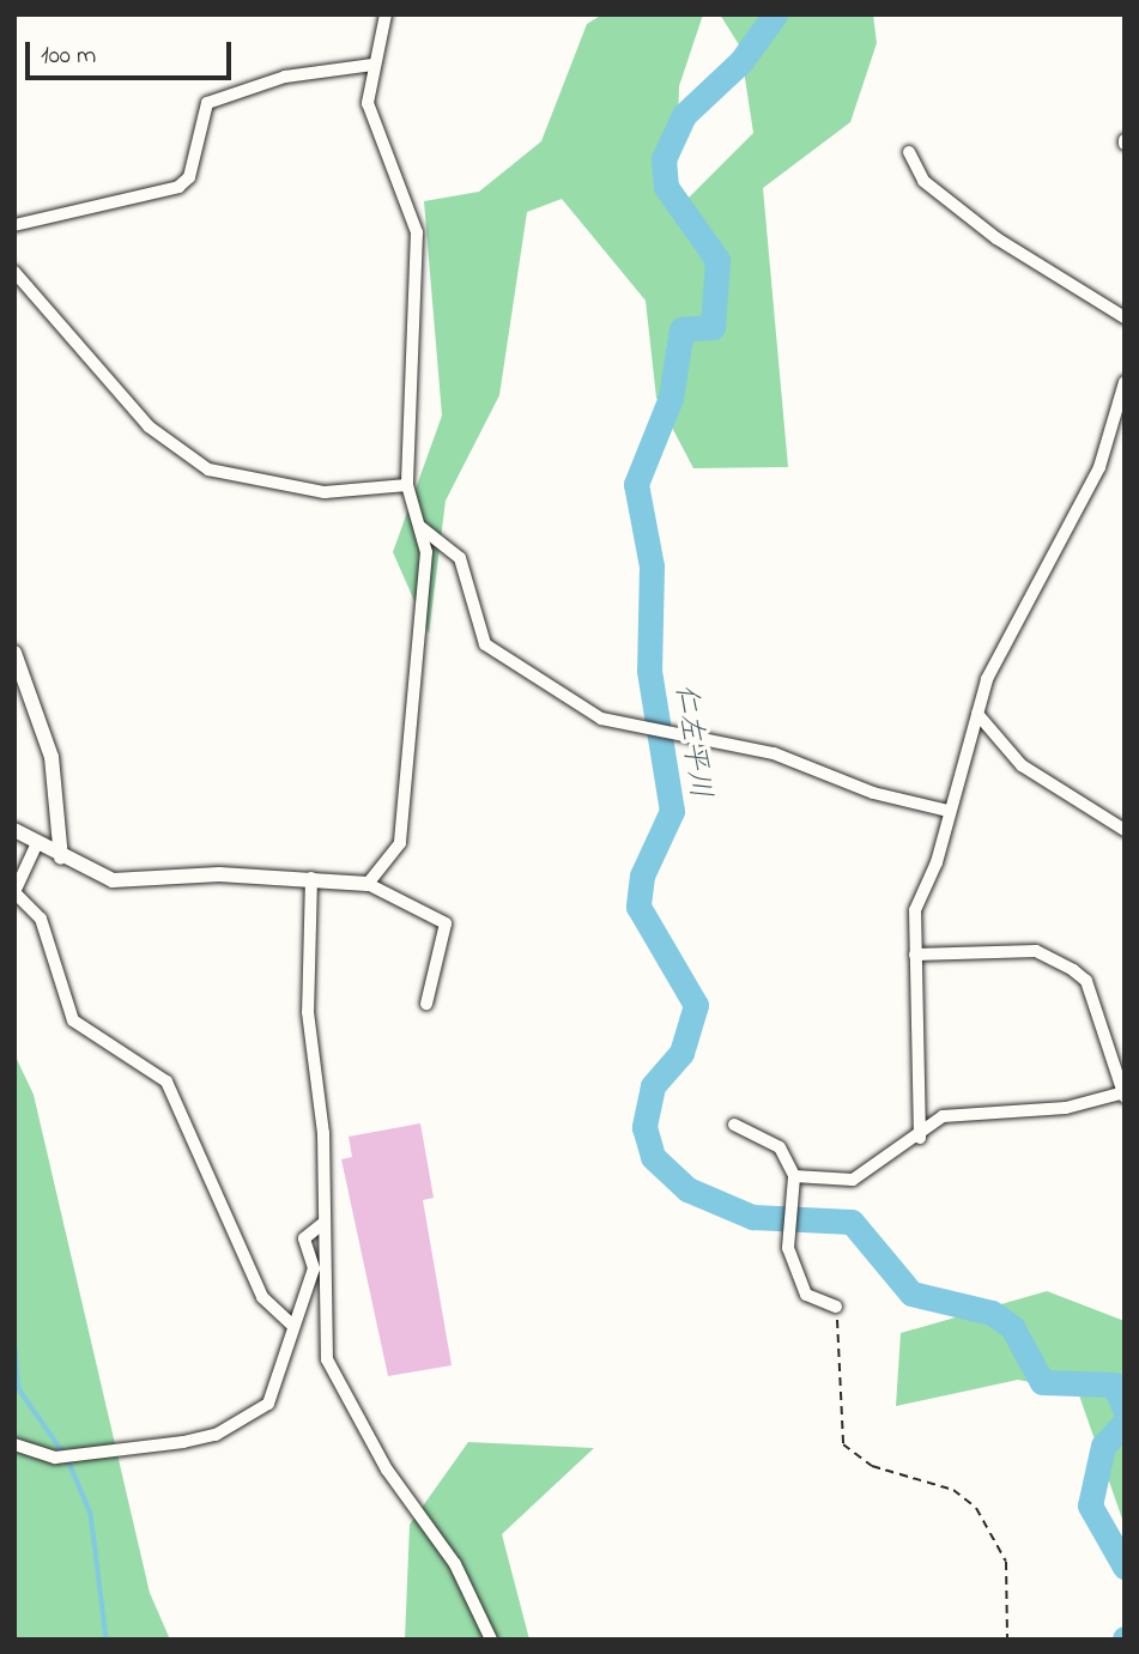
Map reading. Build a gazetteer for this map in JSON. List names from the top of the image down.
{
  "water": ["仁左平川"],
  "scale_bar": "100 m"
}
